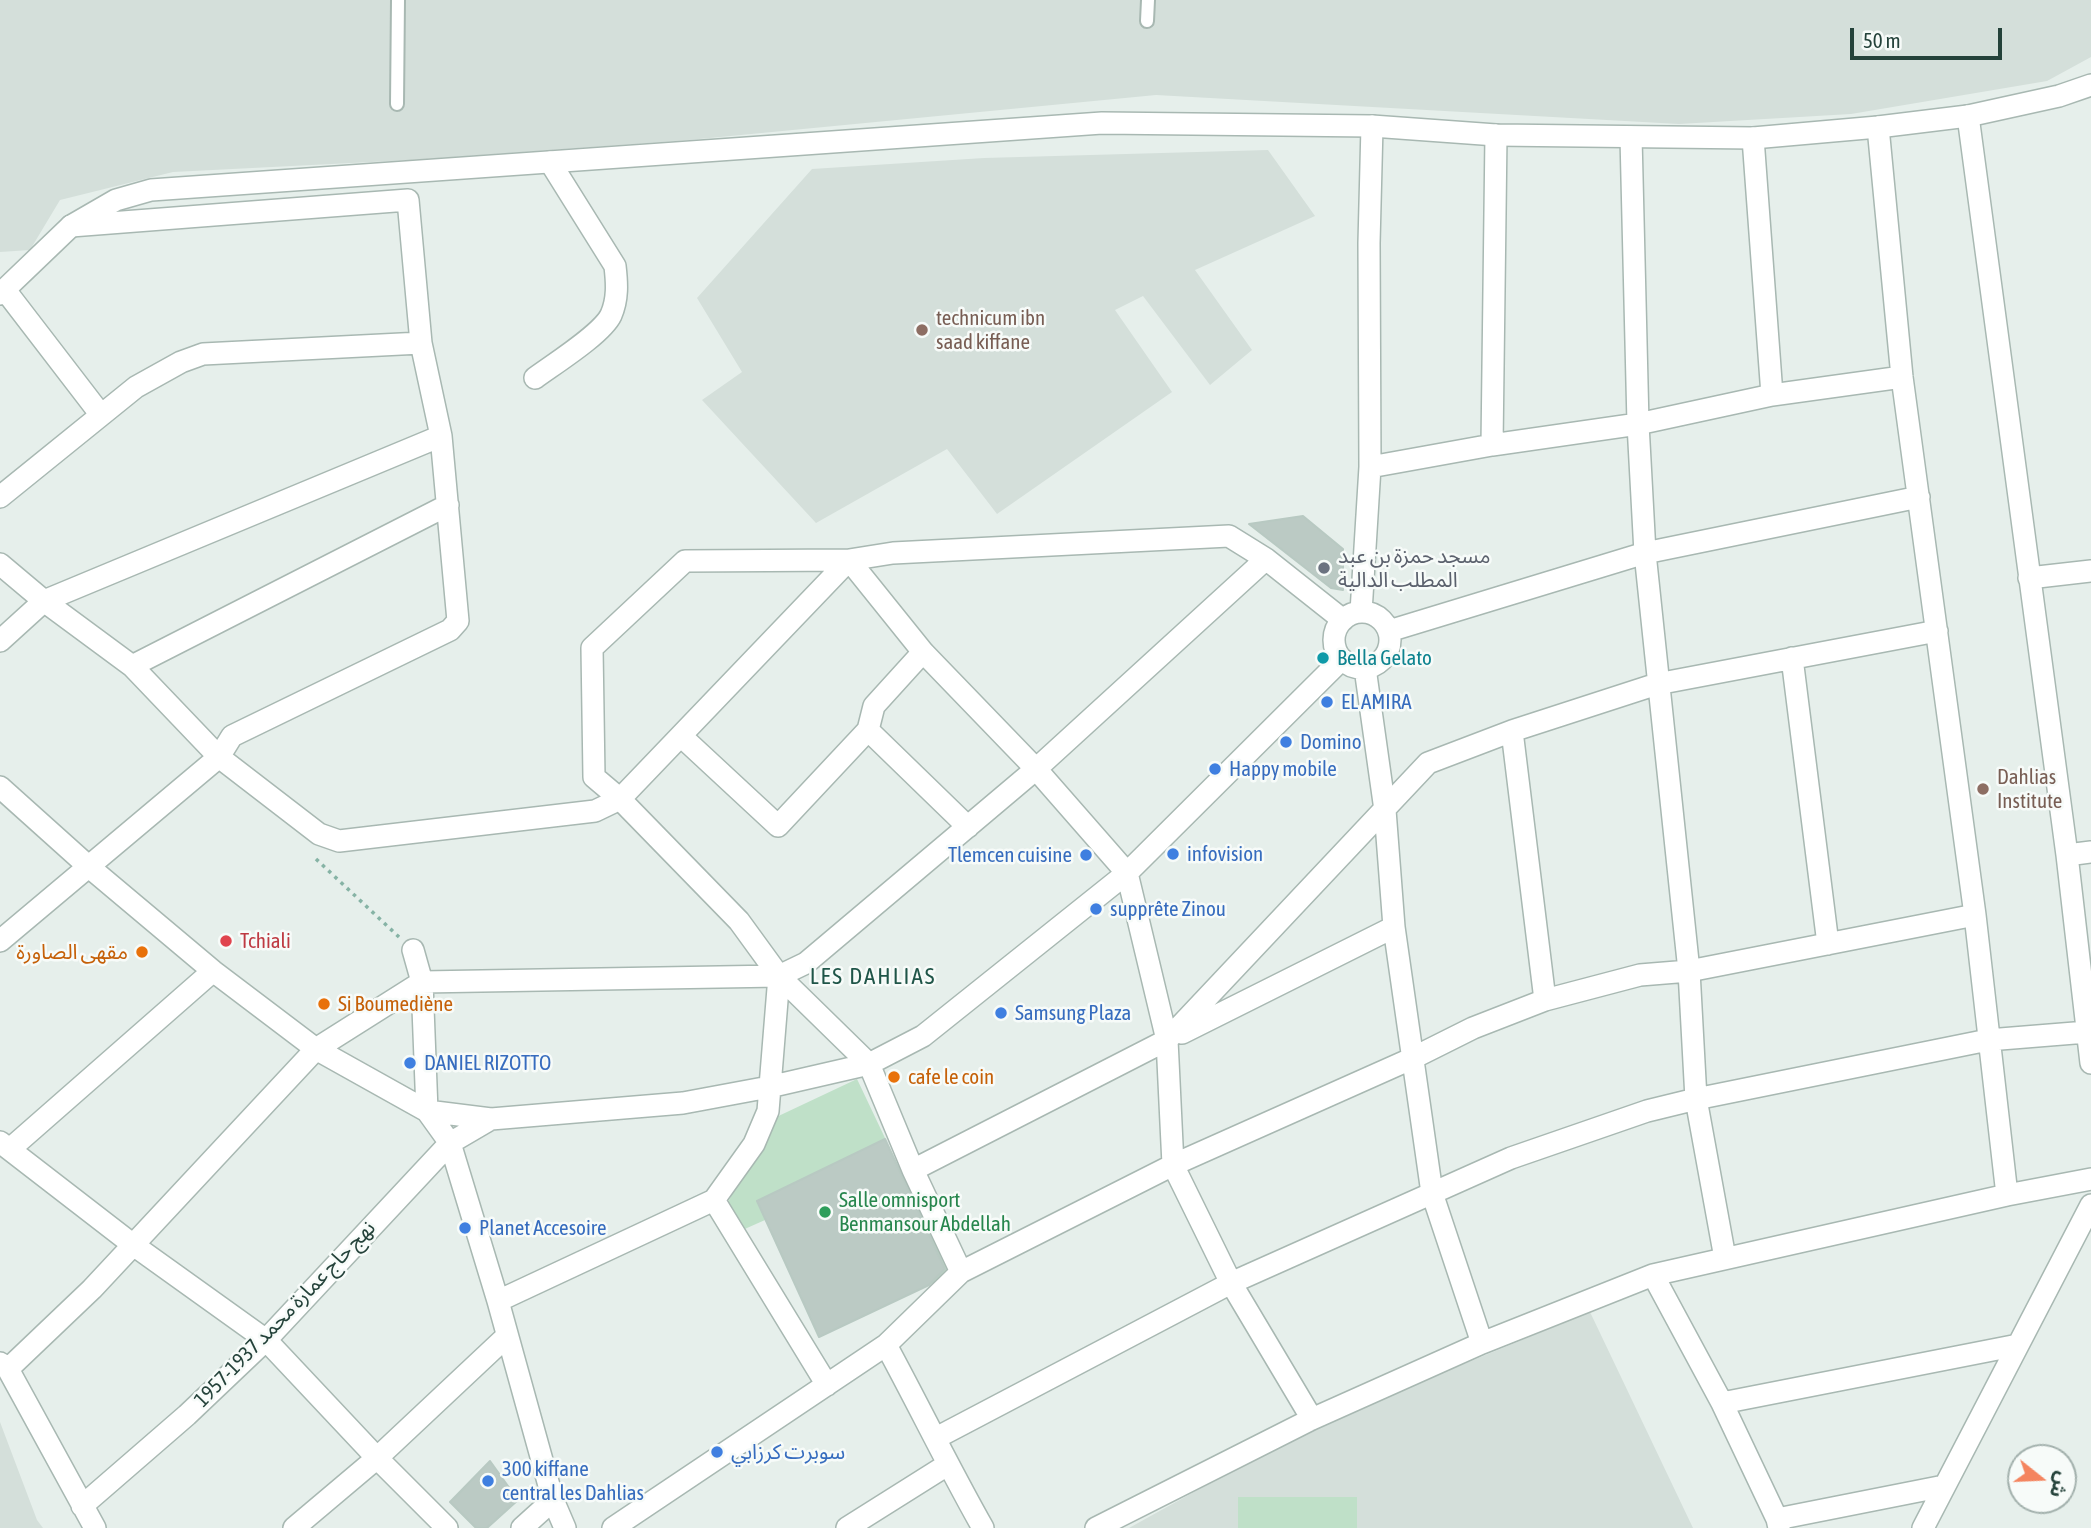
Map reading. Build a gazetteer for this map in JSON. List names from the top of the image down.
{
  "streets": {
    "street": ["نهج حاج عمارة محمد 1937-1957"]
  },
  "districts": ["LES DAHLIAS"],
  "places": [
    "technicum ibn saad kiffane",
    "مسجد حمزة بن عبد المطلب الدالية",
    "Bella Gelato",
    "EL AMIRA",
    "Domino",
    "Happy mobile",
    "Dahlias Institute",
    "infovision",
    "Tlemcen cuisine",
    "supprête Zinou",
    "Tchiali",
    "مقهى الصاورة",
    "Si Boumediène",
    "Samsung Plaza",
    "DANIEL RIZOTTO",
    "cafe le coin",
    "Salle omnisport Benmansour Abdellah",
    "Planet Accesoire",
    "سوبرت كرزابي",
    "300 kiffane central les Dahlias"
  ],
  "scale_bar": "50 m",
  "north": "right"
}
